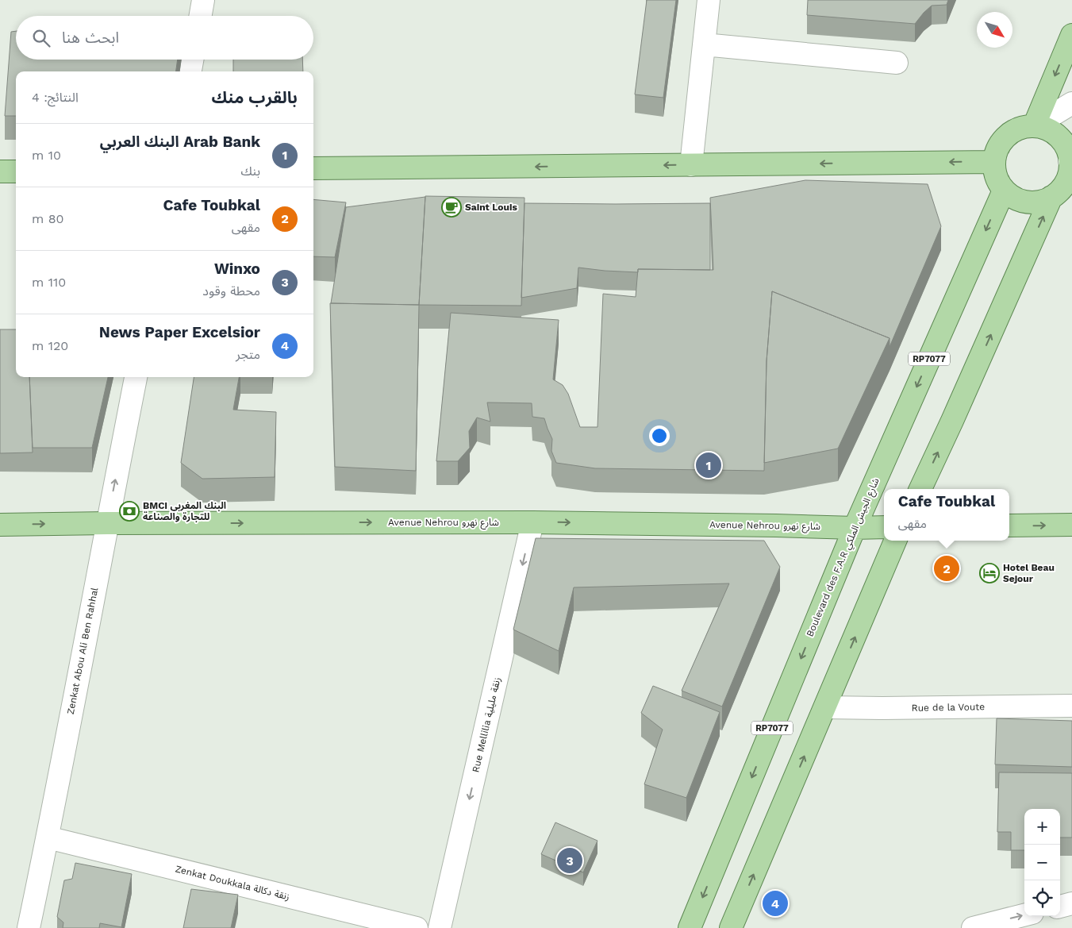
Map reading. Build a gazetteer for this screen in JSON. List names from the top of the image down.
{
  "streets": {
    "main road": ["RP7077", "Avenue Nehrou شارع نهرو", "Boulevard des F.A.R شارع الجيش الملكي"],
    "street": [
      "Zenkat Abou Ali Ben Rahhal",
      "Rue de la Voute",
      "Rue Mellilia زنقة مليلية",
      "Zenkat Doukkala زنقة دكالة"
    ]
  },
  "crossings": [
    ["Avenue Nehrou شارع نهرو", "Boulevard des F.A.R شارع الجيش الملكي"],
    ["Avenue Nehrou شارع نهرو", "Zenkat Abou Ali Ben Rahhal"],
    ["Avenue Nehrou شارع نهرو", "Rue Mellilia زنقة مليلية"],
    ["Zenkat Abou Ali Ben Rahhal", "Zenkat Doukkala زنقة دكالة"]
  ],
  "one_way": ["Avenue Nehrou شارع نهرو", "Rue Mellilia زنقة مليلية"],
  "places": {
    "cafe": ["Saint Louis"],
    "bank": ["BMCI البنك المغربي للتجارة والصناعة"],
    "hotel": ["Hotel Beau Sejour"]
  },
  "north": "bottom right",
  "page": {
    "search": "ابحث هنا",
    "heading": ["بالقرب منك", "النتائج: 4"],
    "list": [
      {
        "mark": "1",
        "name": "Arab Bank البنك العربي",
        "note": "بنك",
        "value": "10 m"
      },
      {
        "mark": "2",
        "name": "Cafe Toubkal",
        "note": "مقهى",
        "value": "80 m"
      },
      {
        "mark": "3",
        "name": "Winxo",
        "note": "محطة وقود",
        "value": "110 m"
      },
      {
        "mark": "4",
        "name": "News Paper Excelsior",
        "note": "متجر",
        "value": "120 m"
      }
    ],
    "pins": [
      "1",
      "2",
      "3",
      "4"
    ],
    "popup": ["Cafe Toubkal", "مقهى"],
    "map_buttons": ["+", "−"]
  }
}
